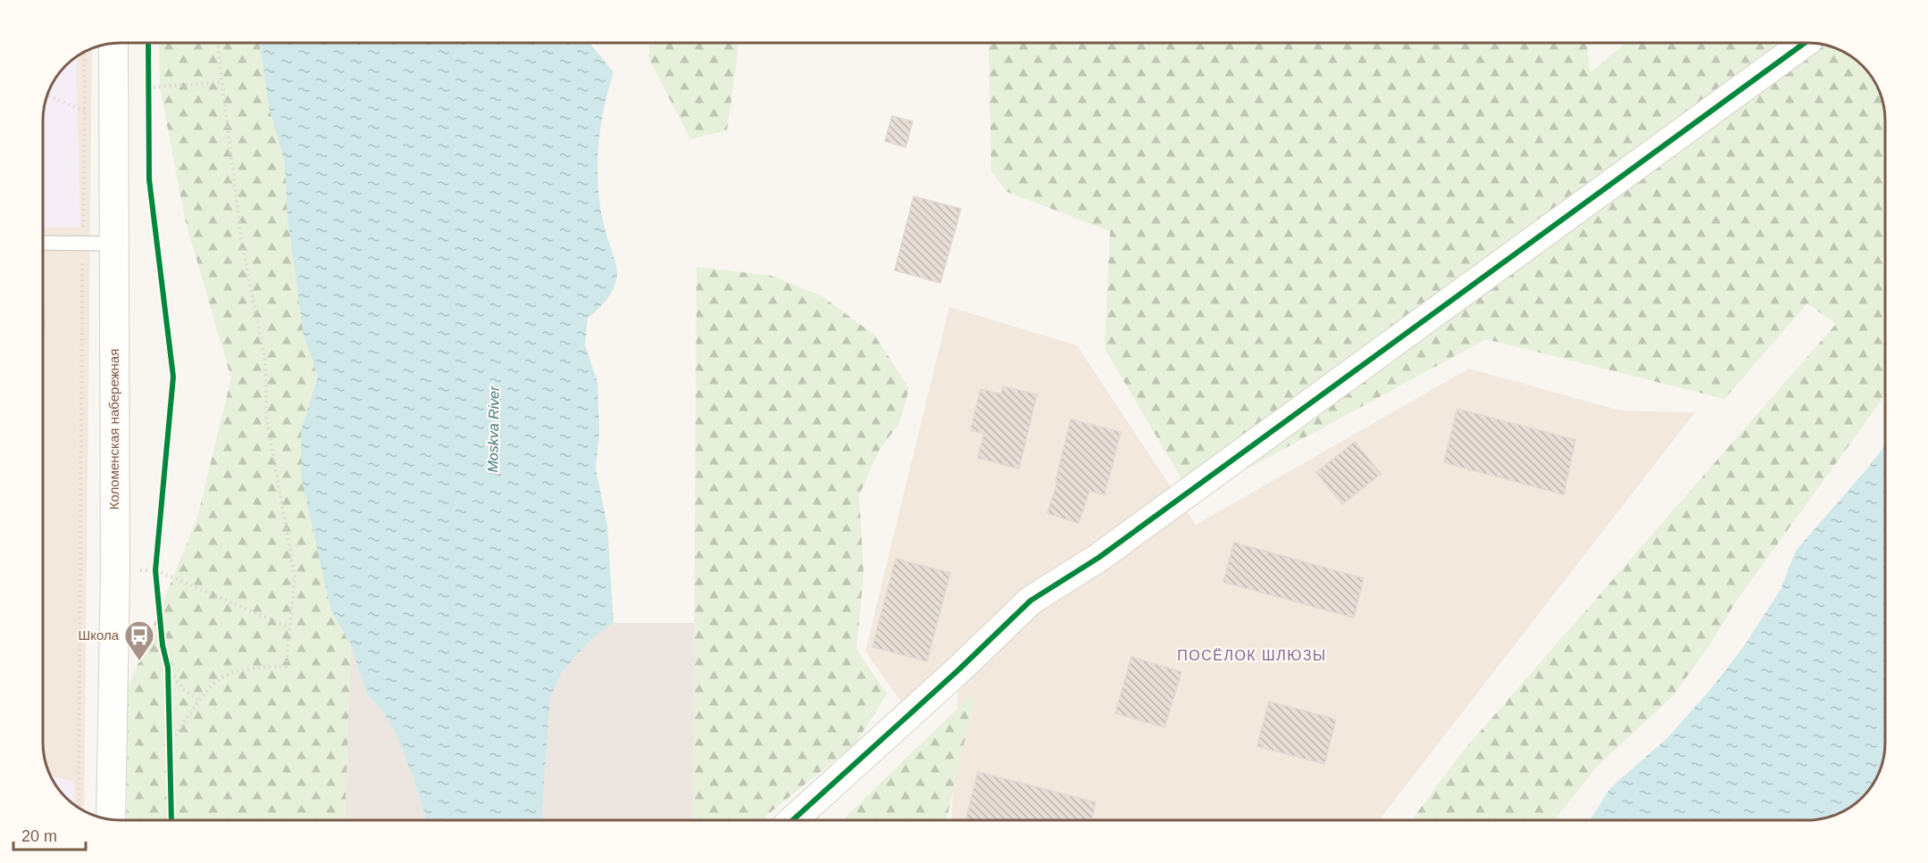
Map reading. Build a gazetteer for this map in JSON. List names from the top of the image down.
{
  "streets": {
    "street": ["Коломенская набережная"]
  },
  "districts": ["ПОСЁЛОК ШЛЮЗЫ"],
  "water": ["Moskva River"],
  "places": {
    "bus stop": ["Школа"]
  },
  "scale_bar": "20 m"
}
